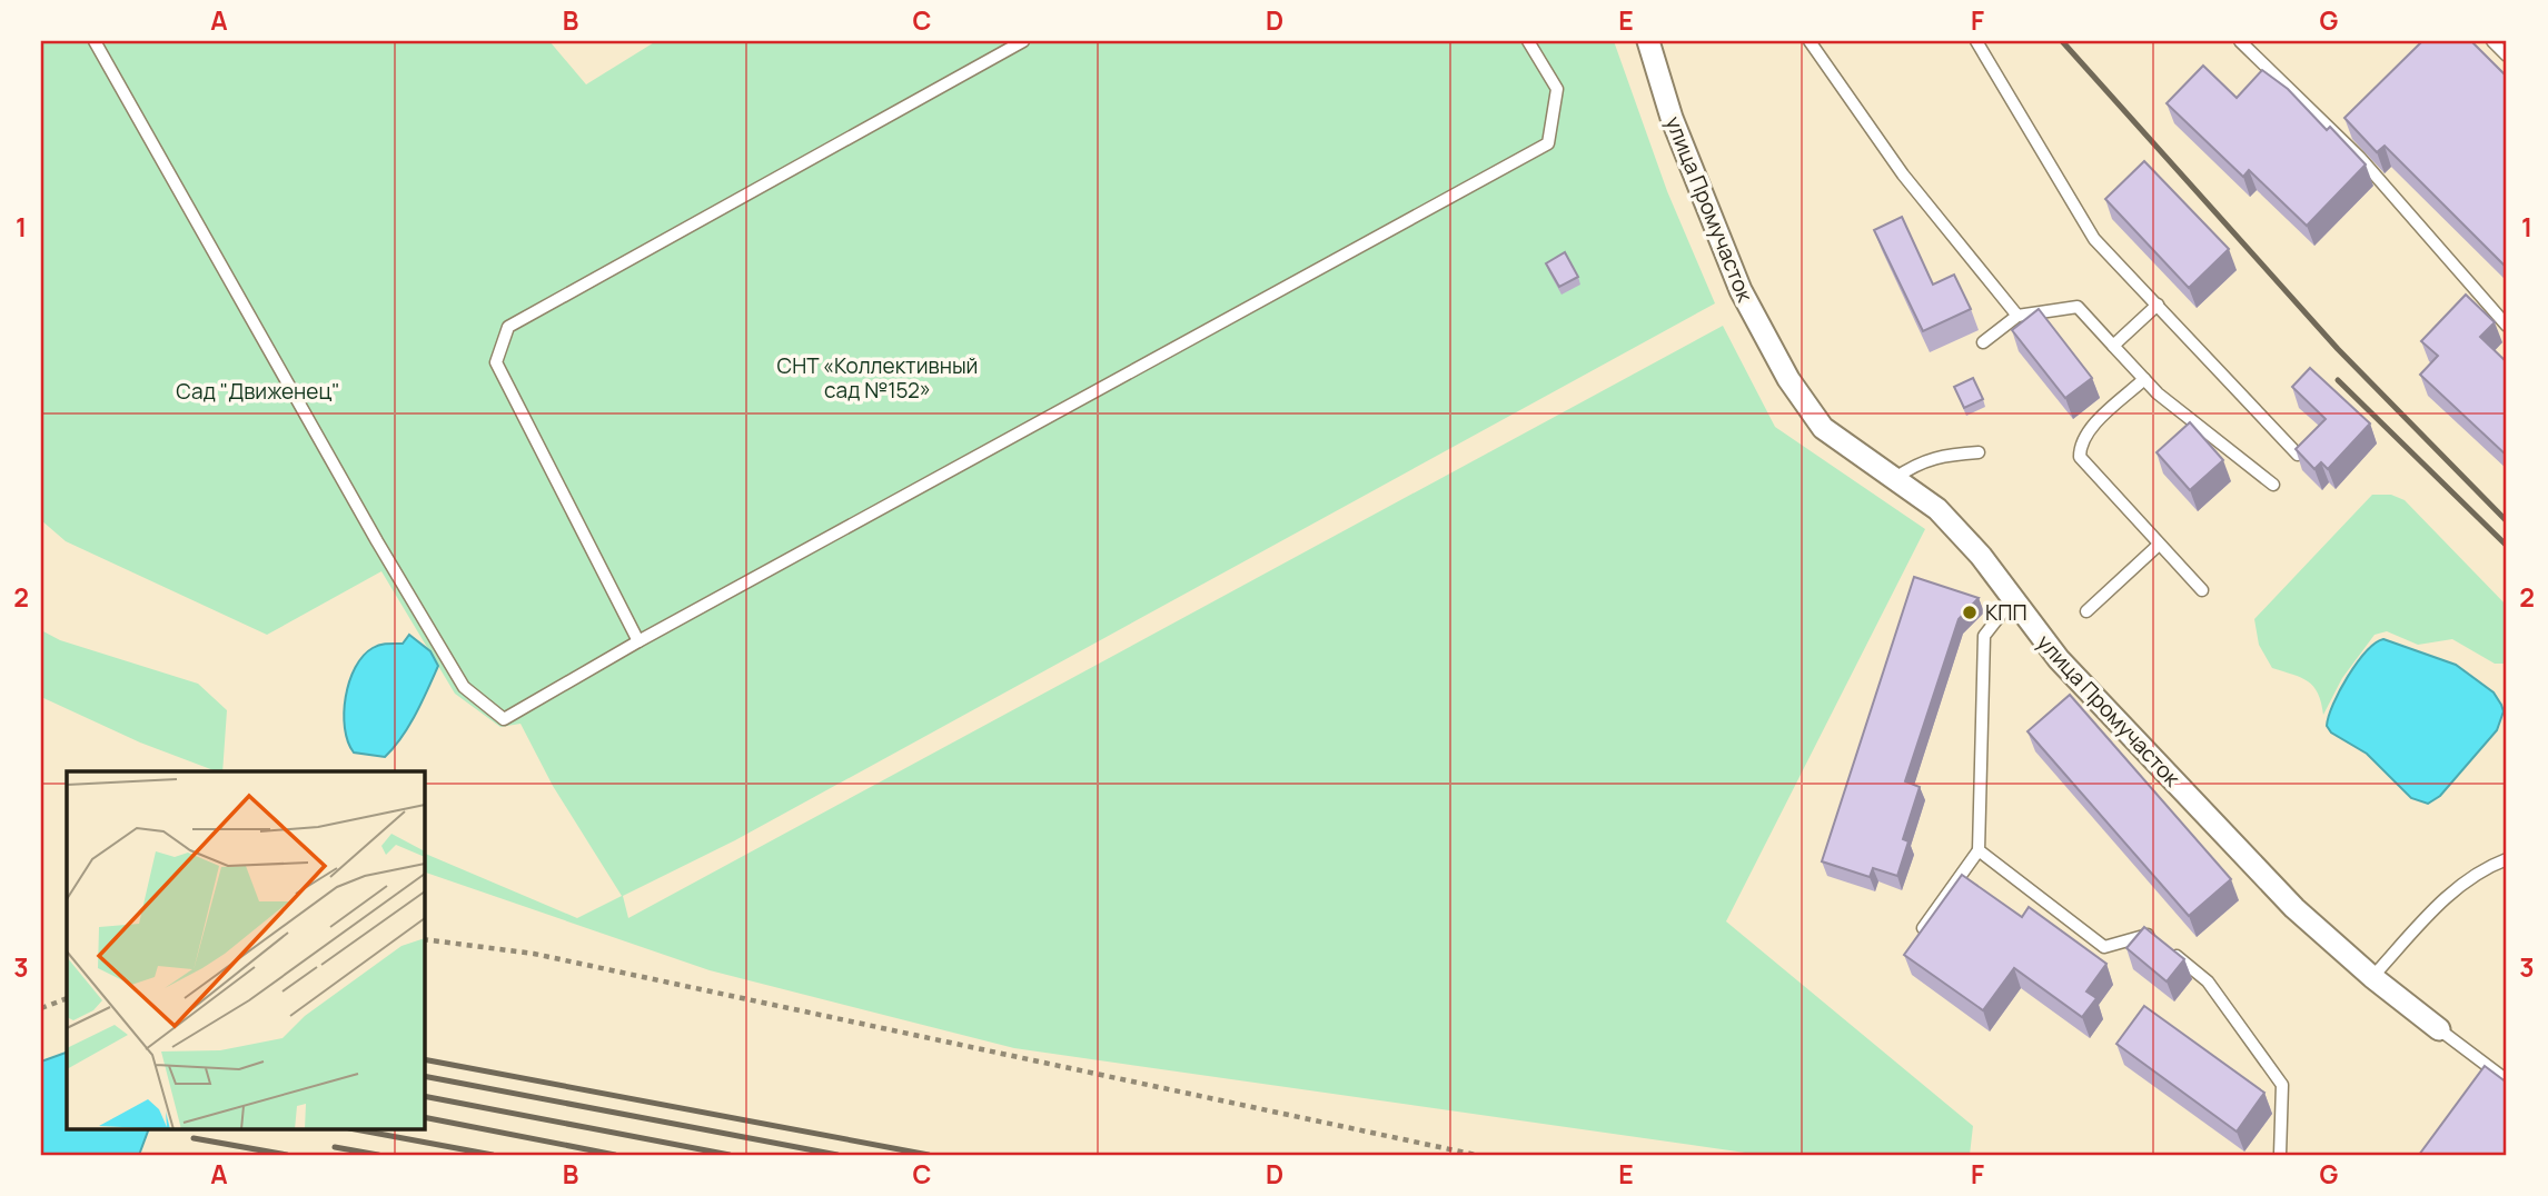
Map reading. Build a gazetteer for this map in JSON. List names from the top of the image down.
{
  "streets": {
    "street": ["улица Промучасток"]
  },
  "parks": ["СНТ «Коллективный сад №152»", "Сад \"Движенец\""],
  "places": ["КПП"],
  "grid": {
    "columns": [
      "A",
      "B",
      "C",
      "D",
      "E",
      "F",
      "G"
    ],
    "rows": ["1", "2", "3"]
  }
}
